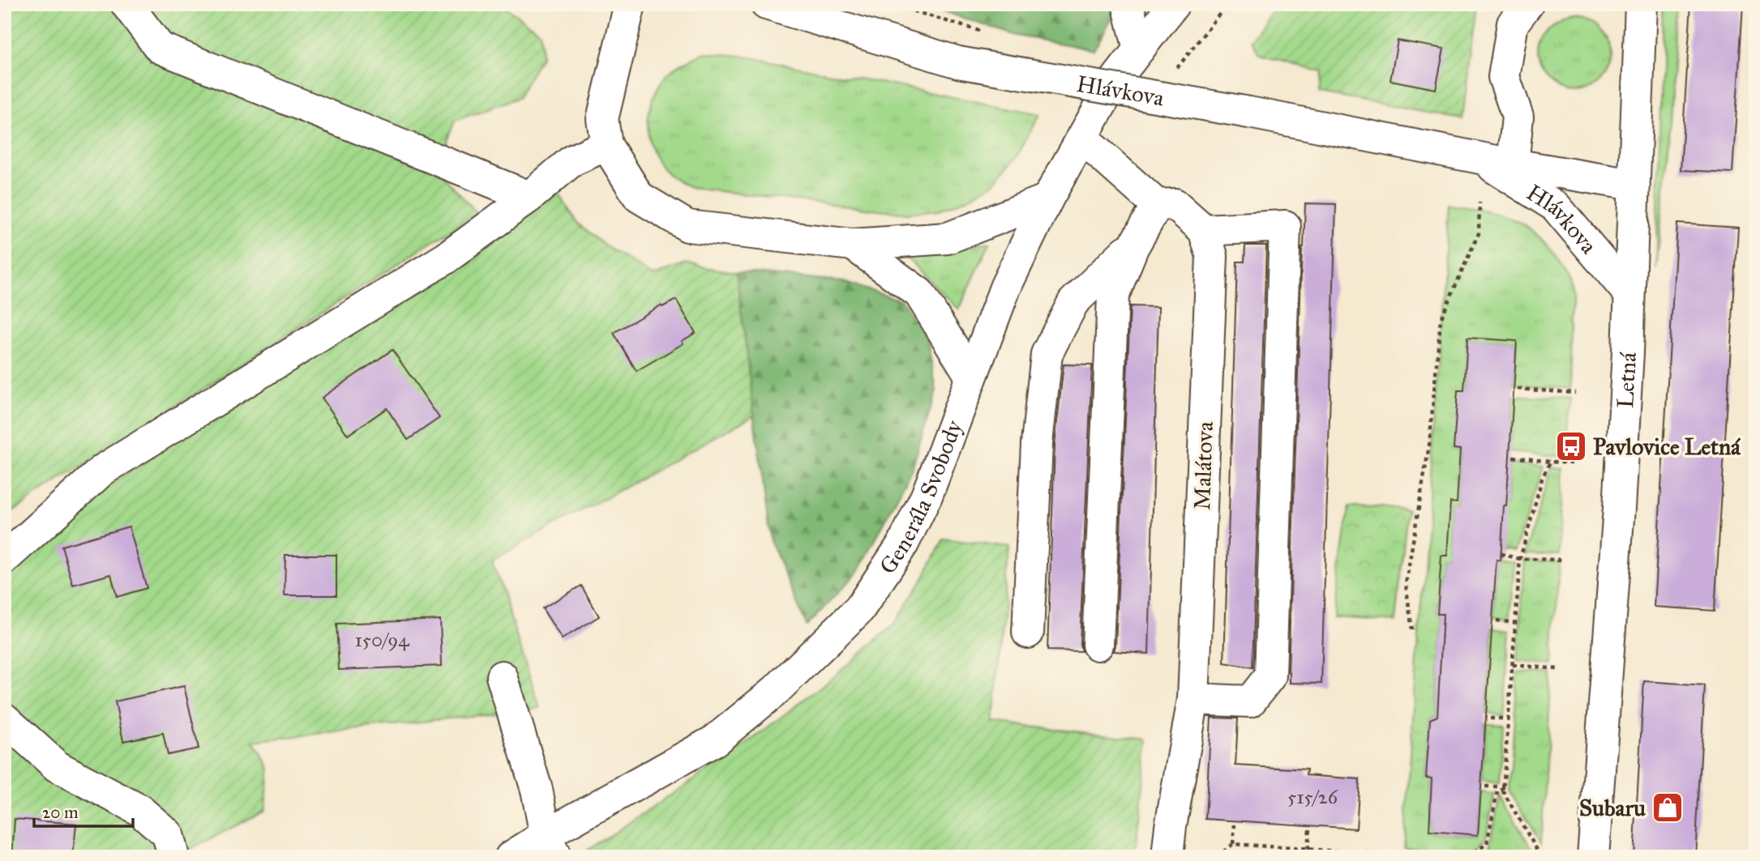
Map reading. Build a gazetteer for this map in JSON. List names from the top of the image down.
{
  "streets": {
    "street": [
      "Hlávkova",
      "Letná",
      "Malátova",
      "Generála Svobody"
    ]
  },
  "crossings": [
    ["Hlávkova", "Letná"]
  ],
  "places": {
    "bus stop": ["Pavlovice Letná"],
    "shop": ["Subaru"]
  },
  "house_numbers": ["150/94", "515/26"],
  "scale_bar": "20 m"
}
